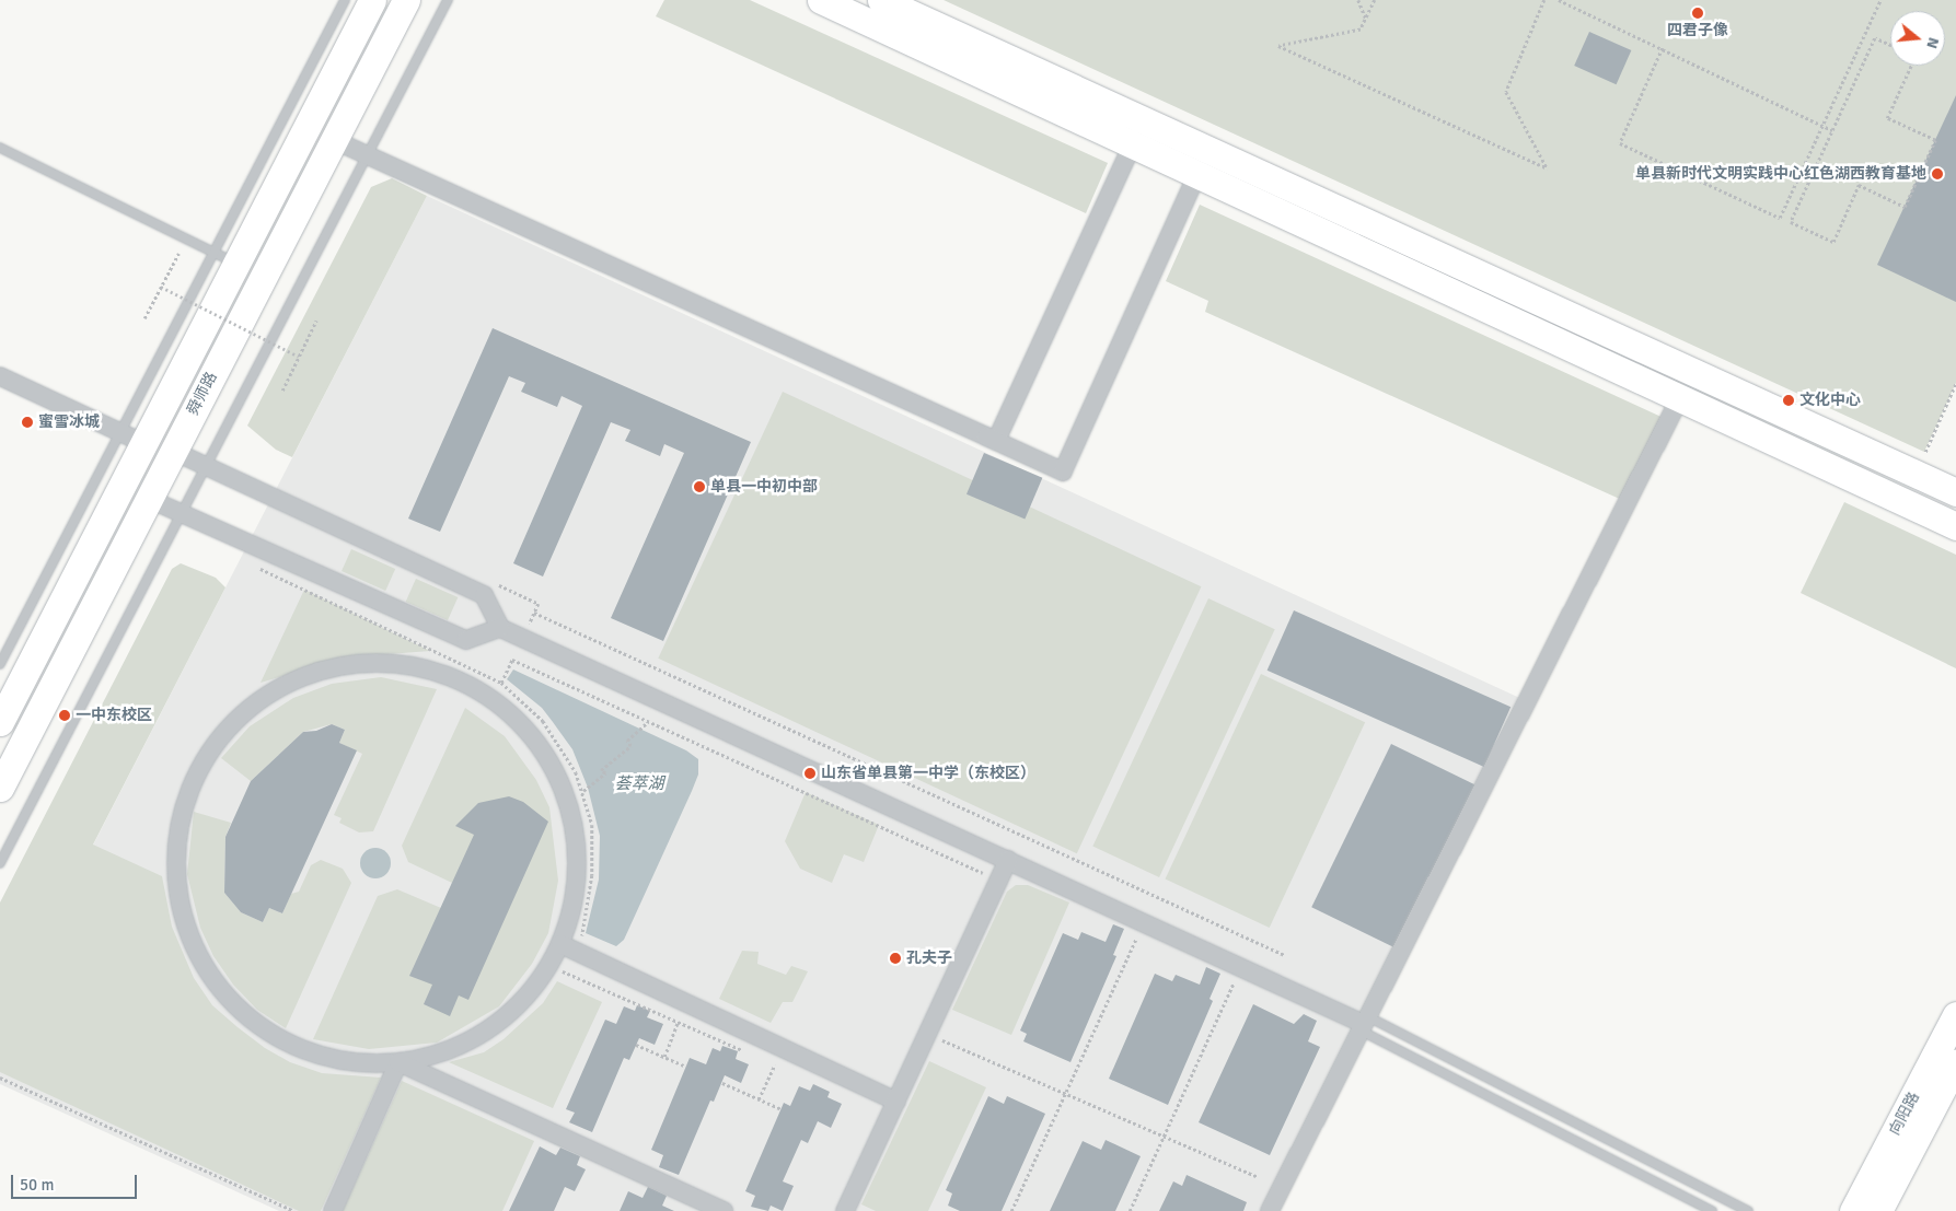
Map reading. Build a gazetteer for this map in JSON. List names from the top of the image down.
{
  "streets": {
    "main road": ["舜师路", "向阳路"]
  },
  "water": ["荟萃湖"],
  "places": [
    "四君子像",
    "单县新时代文明实践中心红色湖西教育基地",
    "文化中心",
    "蜜雪冰城",
    "单县一中初中部",
    "一中东校区",
    "山东省单县第一中学（东校区）",
    "孔夫子"
  ],
  "scale_bar": "50 m",
  "north": "right"
}
